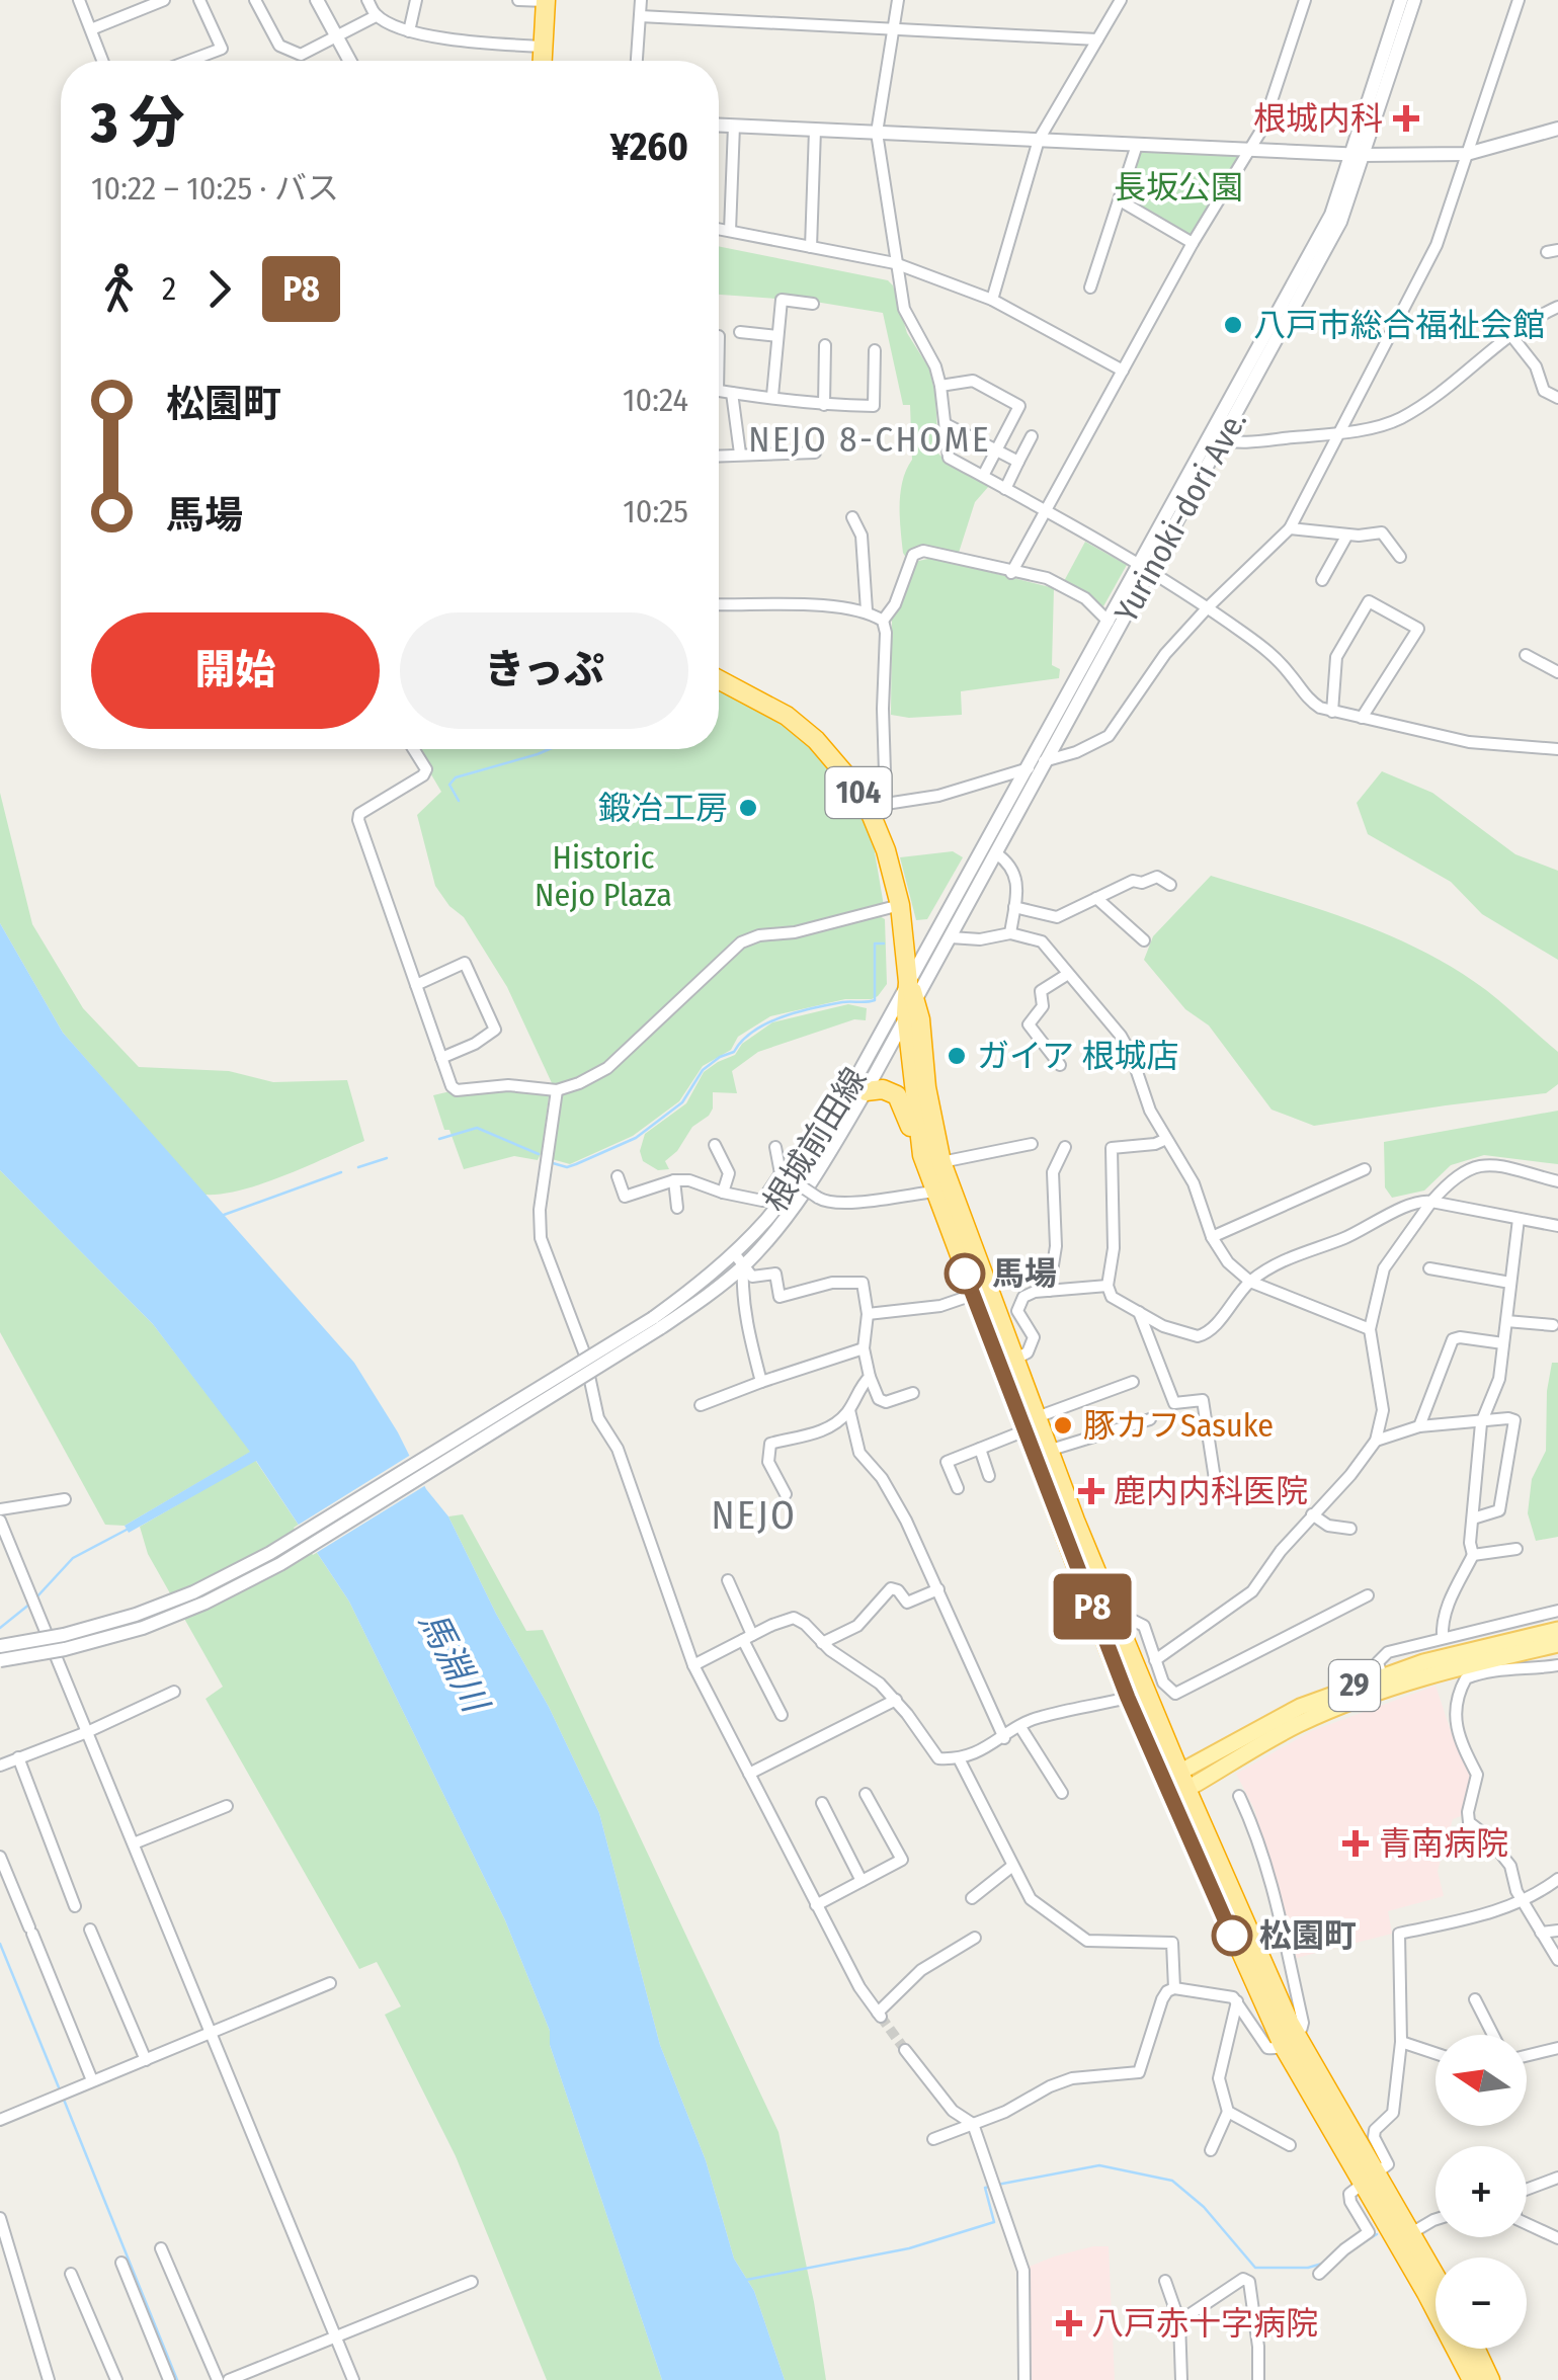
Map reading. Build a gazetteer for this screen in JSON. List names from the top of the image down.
{
  "streets": {
    "highway": ["104"],
    "main road": ["29"],
    "street": ["Yurinoki-dori Ave.", "根城前田線"]
  },
  "crossings": [
    ["Yurinoki-dori Ave.", "104"],
    ["Yurinoki-dori Ave.", "根城前田線"],
    ["104", "根城前田線"],
    ["104", "29"]
  ],
  "districts": ["NEJO 8-CHOME", "NEJO"],
  "water": ["馬淵川"],
  "parks": ["長坂公園", "Historic Nejo Plaza"],
  "places": {
    "health": [
      "根城内科",
      "鹿内内科医院",
      "青南病院",
      "八戸赤十字病院"
    ],
    "other": [
      "八戸市総合福祉会館",
      "鍛冶工房",
      "ガイア 根城店",
      "馬場",
      "豚カフSasuke",
      "松園町"
    ]
  },
  "lines": ["bus line P8"],
  "north": "left",
  "page": {
    "on_map": "P8",
    "heading": ["3 分", "10:22 – 10:25 · バス", "¥260"],
    "legs": ["2", "P8"],
    "list": [
      {
        "name": "松園町",
        "value": "10:24"
      },
      {
        "name": "馬場",
        "value": "10:25"
      }
    ],
    "buttons": ["開始", "きっぷ"],
    "map_buttons": ["+", "−"]
  }
}
